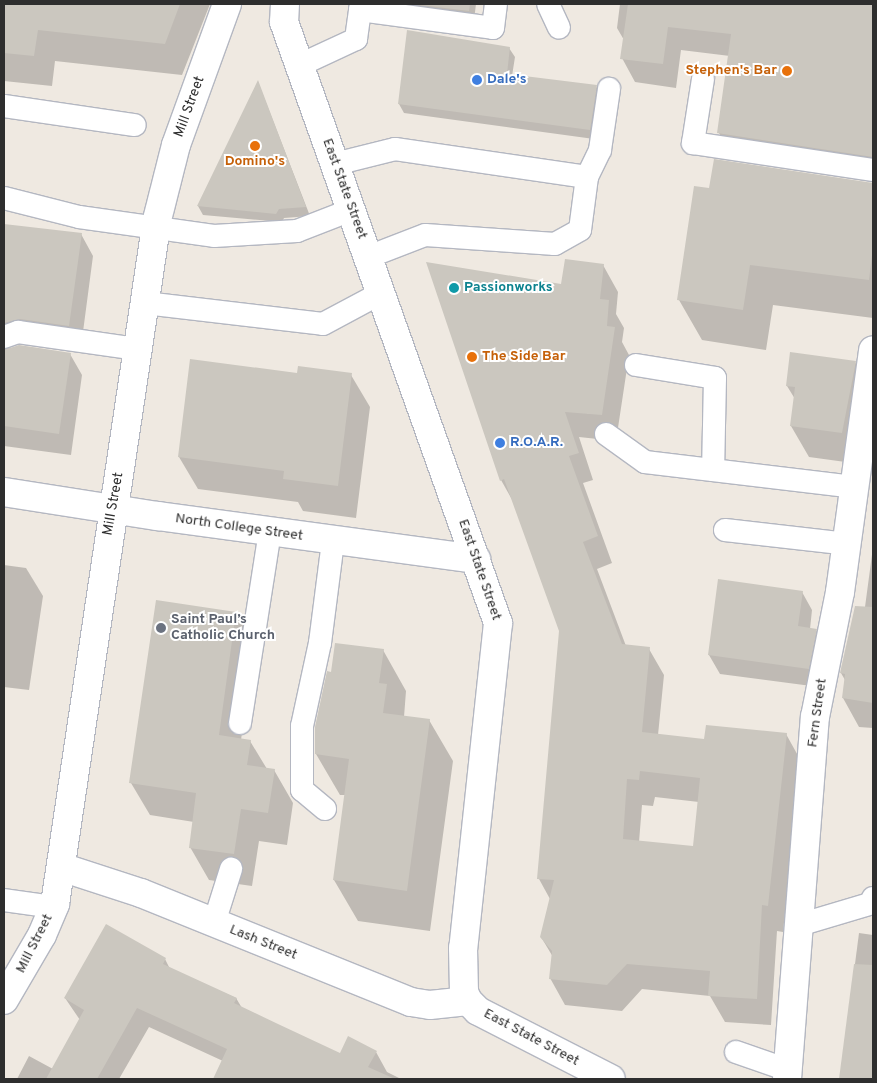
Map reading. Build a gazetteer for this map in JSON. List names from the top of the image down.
{
  "streets": {
    "street": [
      "Mill Street",
      "East State Street",
      "North College Street",
      "Fern Street",
      "Lash Street"
    ]
  },
  "crossings": [
    ["Mill Street", "North College Street"],
    ["Mill Street", "Lash Street"],
    ["East State Street", "North College Street"],
    ["East State Street", "Lash Street"]
  ],
  "places": [
    "Stephen's Bar",
    "Dale's",
    "Domino's",
    "Passionworks",
    "The Side Bar",
    "R.O.A.R.",
    "Saint Paul’s Catholic Church"
  ]
}
